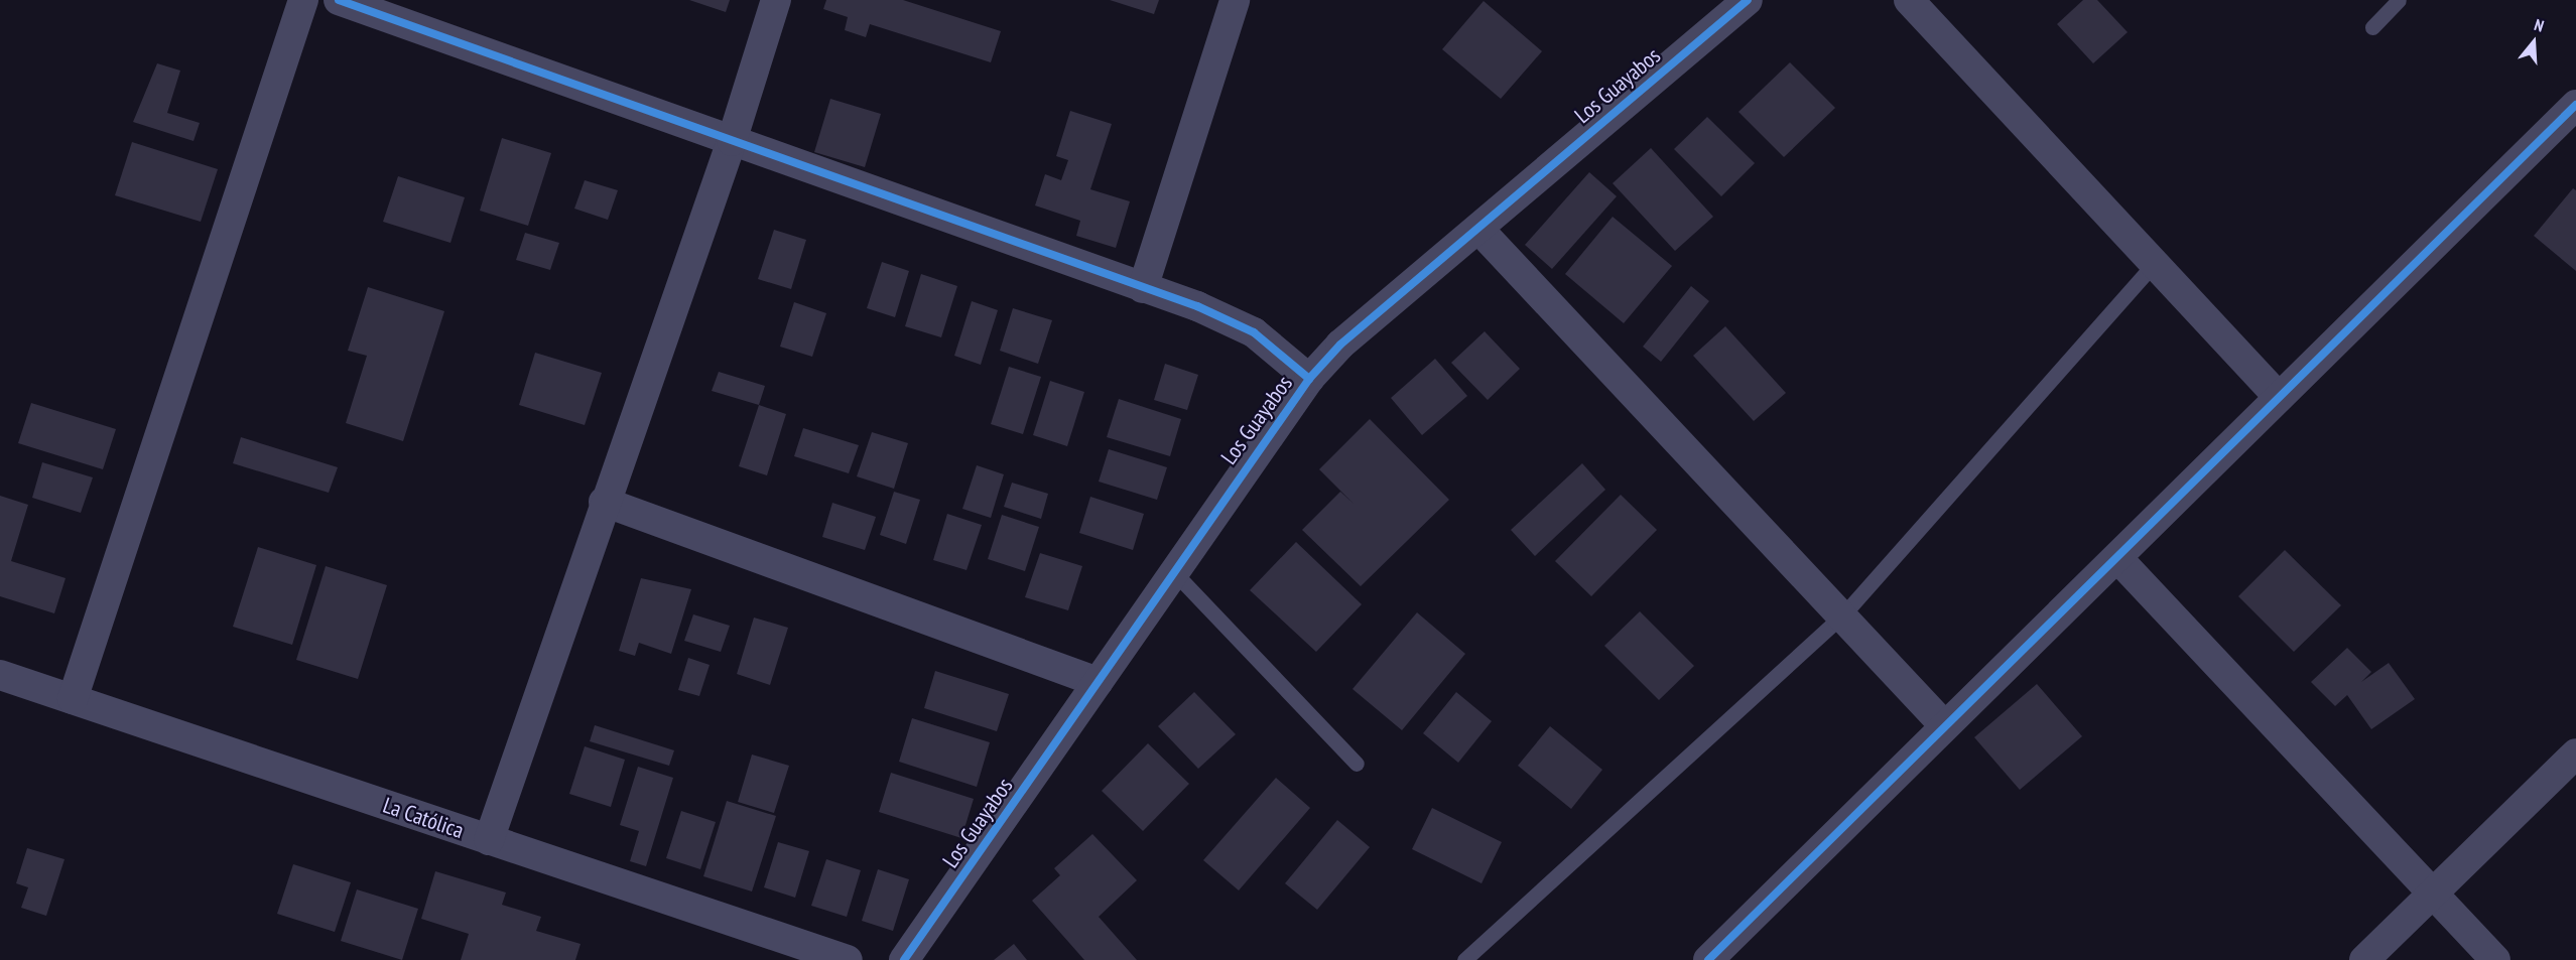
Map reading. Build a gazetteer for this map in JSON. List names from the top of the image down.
{
  "streets": {
    "street": ["Los Guayabos", "La Católica"]
  },
  "north": "top"
}
